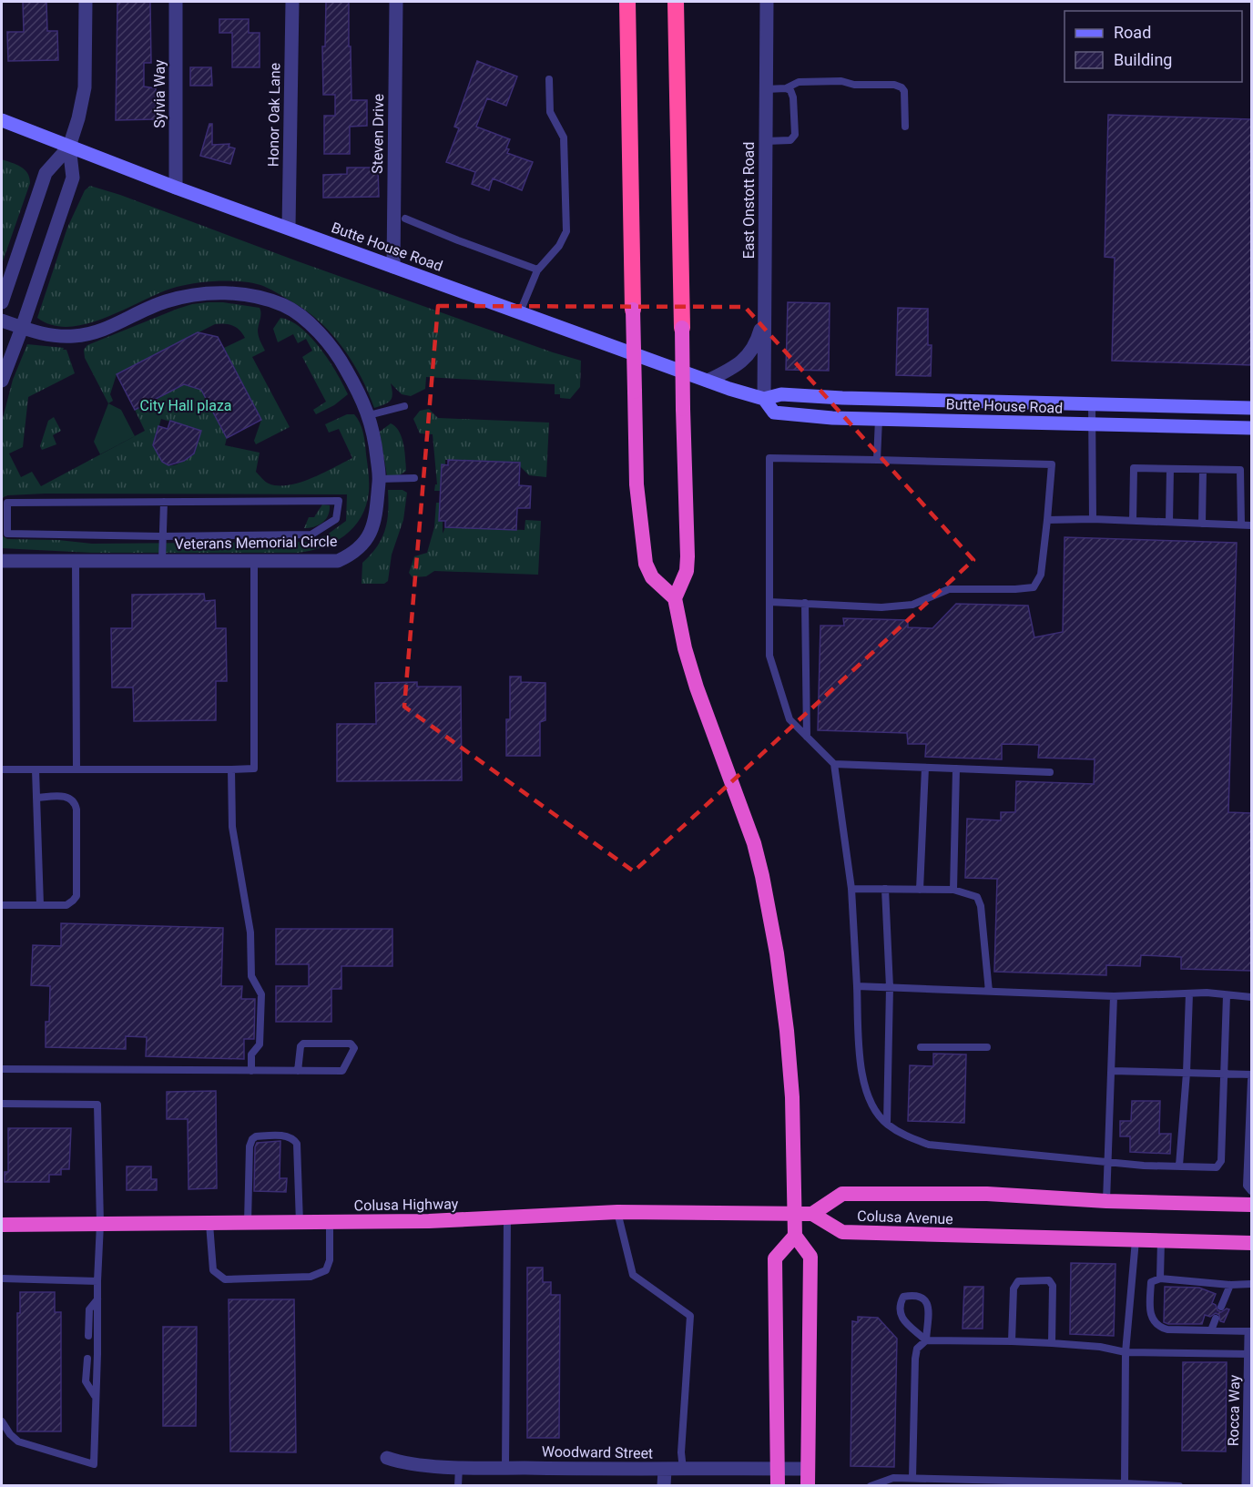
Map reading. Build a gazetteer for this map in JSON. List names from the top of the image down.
{
  "streets": {
    "highway": ["Colusa Highway", "Colusa Avenue"],
    "main road": ["Butte House Road"],
    "street": [
      "Sylvia Way",
      "Honor Oak Lane",
      "Steven Drive",
      "East Onstott Road",
      "Veterans Memorial Circle",
      "Rocca Way",
      "Woodward Street"
    ]
  },
  "crossings": [
    ["Sylvia Way", "Butte House Road"],
    ["Honor Oak Lane", "Butte House Road"],
    ["Steven Drive", "Butte House Road"],
    ["East Onstott Road", "Butte House Road"],
    ["Colusa Highway", "Colusa Avenue"]
  ],
  "parks": ["City Hall plaza"],
  "legend": ["Road", "Building"]
}
